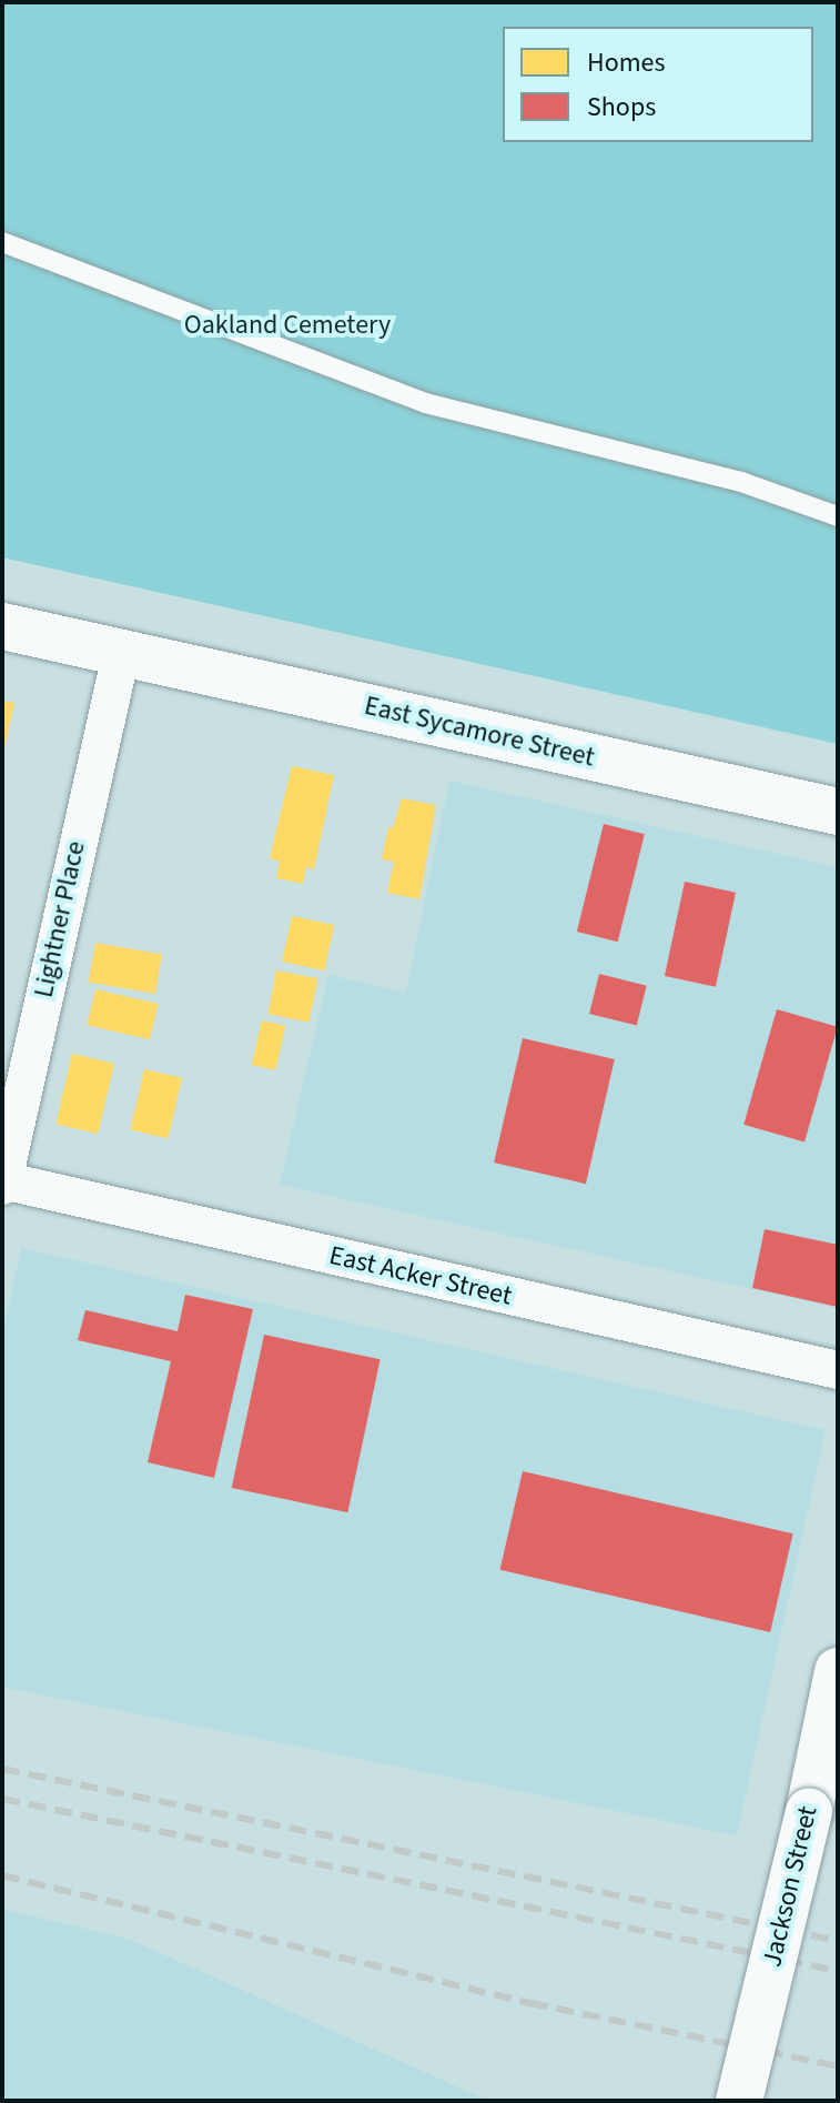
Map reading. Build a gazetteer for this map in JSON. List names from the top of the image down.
{
  "streets": {
    "street": [
      "East Sycamore Street",
      "Lightner Place",
      "East Acker Street",
      "Jackson Street"
    ]
  },
  "crossings": [
    ["East Sycamore Street", "Lightner Place"],
    ["Lightner Place", "East Acker Street"]
  ],
  "parks": ["Oakland Cemetery"],
  "legend": ["Homes", "Shops"]
}
